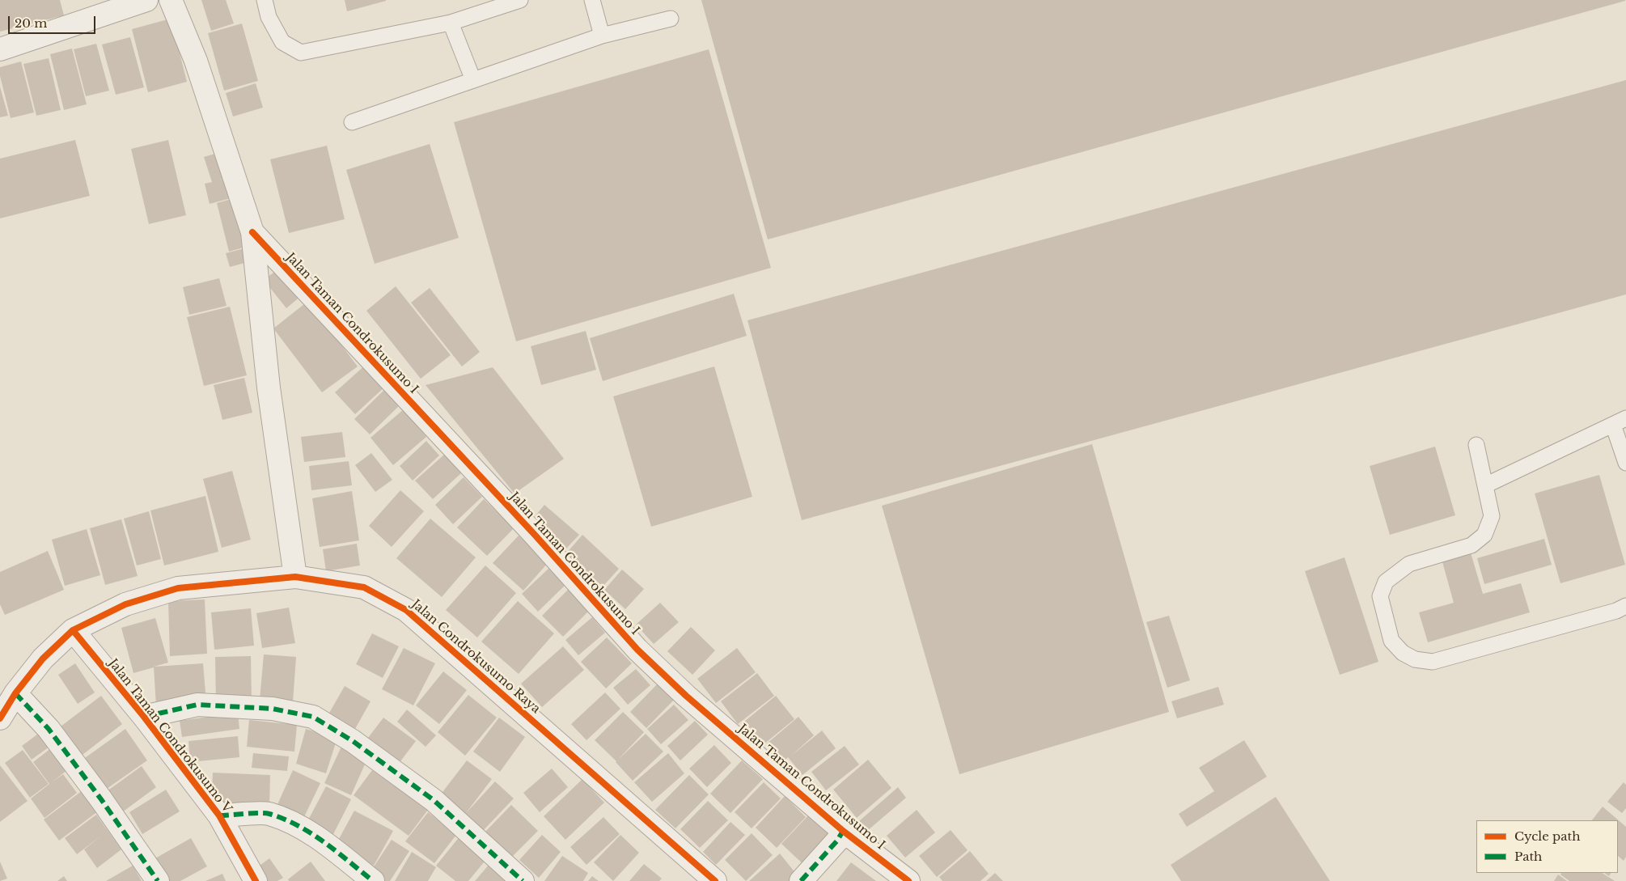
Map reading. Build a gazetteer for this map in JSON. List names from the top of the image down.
{
  "streets": {
    "street": ["Jalan Taman Condrokusumo I", "Jalan Condrokusumo Raya", "Jalan Taman Condrokusumo V"]
  },
  "crossings": [
    ["Jalan Condrokusumo Raya", "Jalan Taman Condrokusumo V"]
  ],
  "legend": ["Cycle path", "Path"],
  "scale_bar": "20 m"
}
